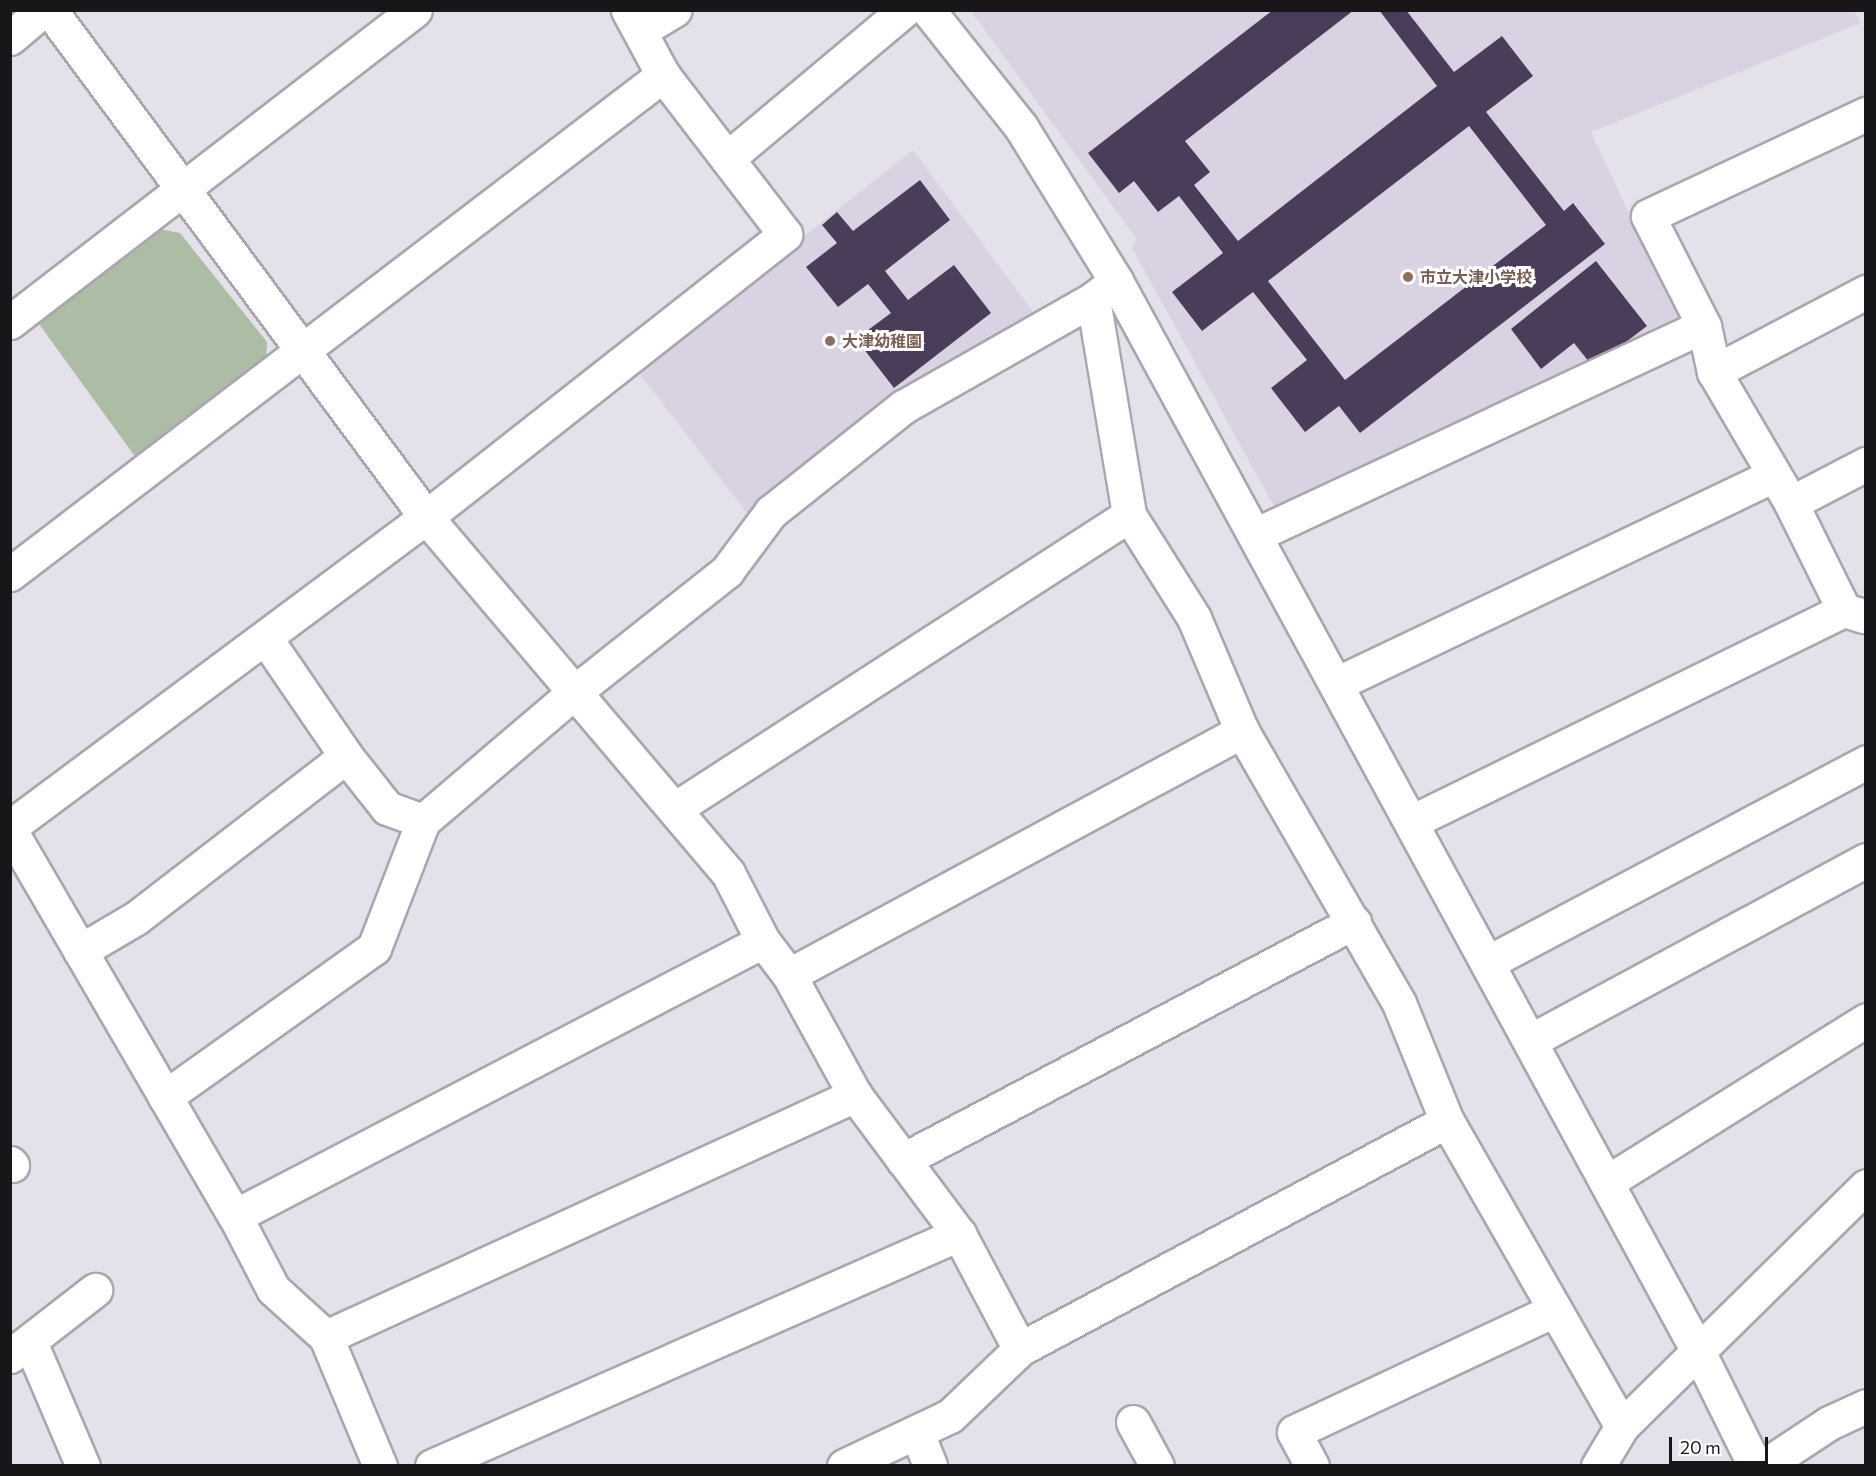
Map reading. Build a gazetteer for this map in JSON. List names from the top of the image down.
{
  "places": ["市立大津小学校", "大津幼稚園"],
  "scale_bar": "20 m"
}
